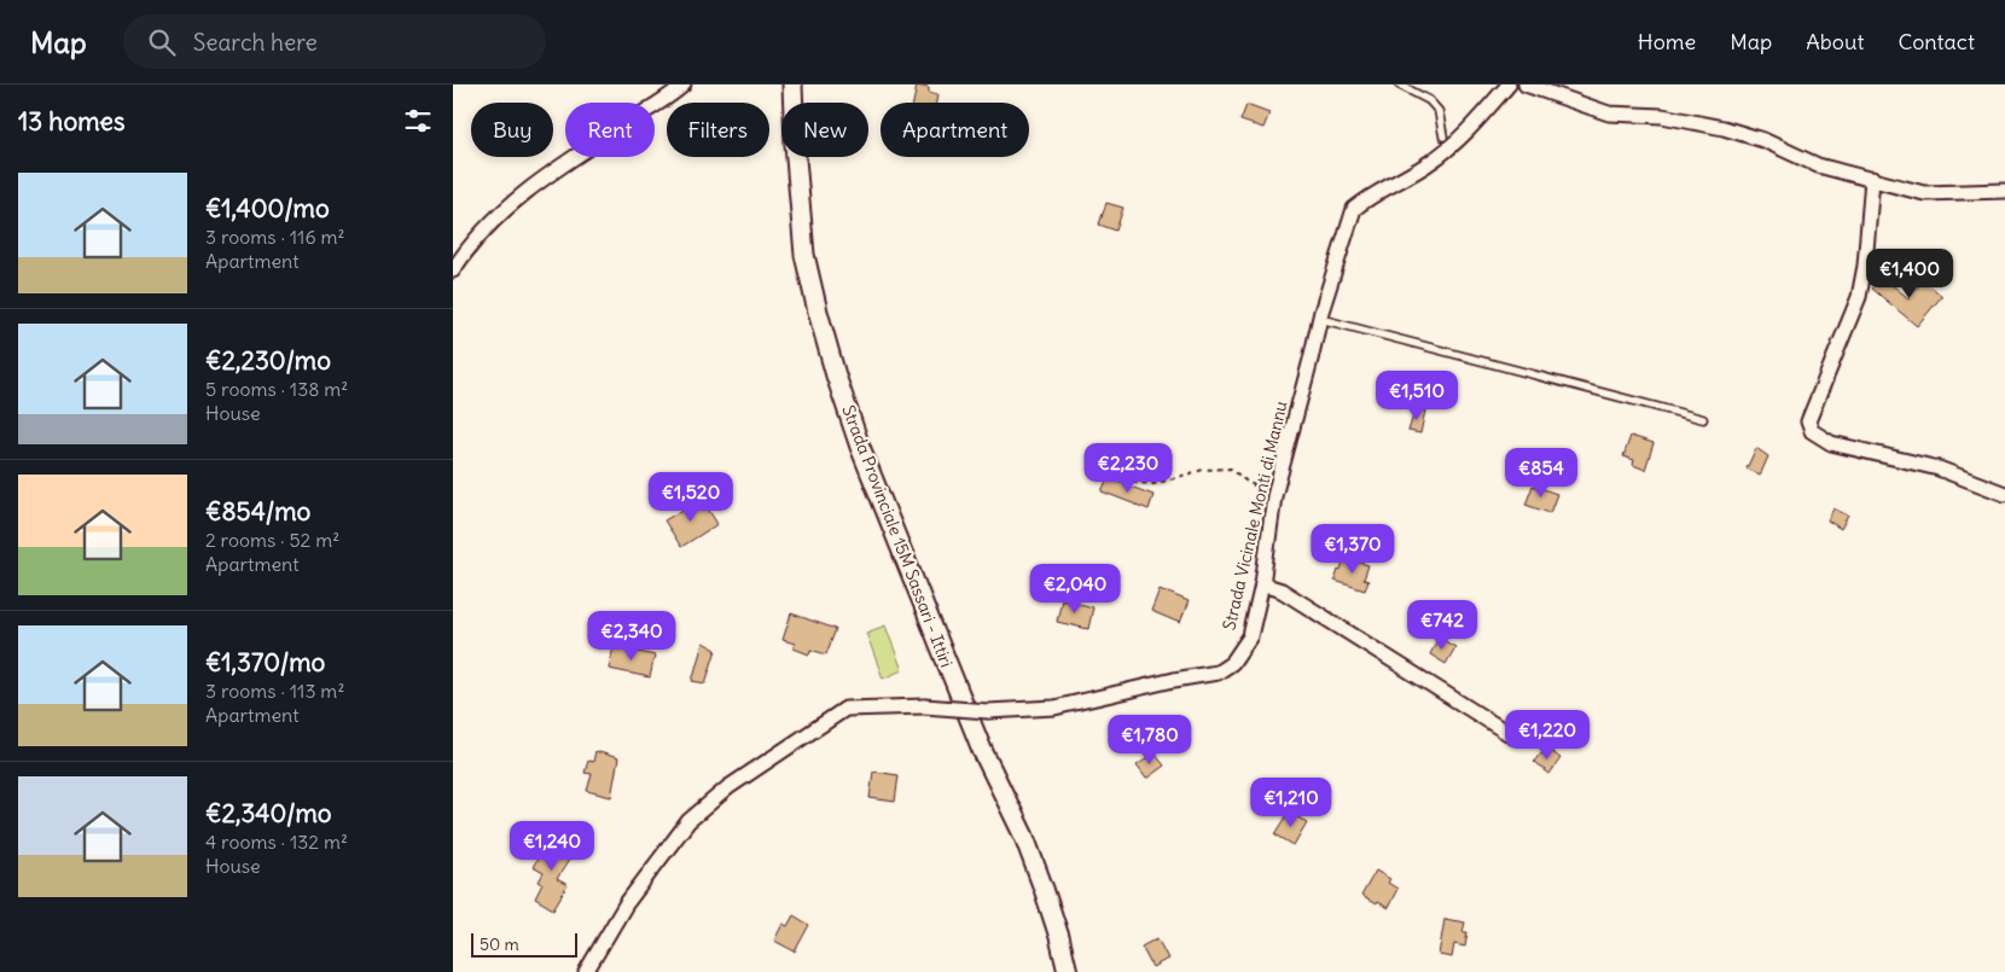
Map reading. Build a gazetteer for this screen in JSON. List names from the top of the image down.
{
  "streets": {
    "main road": ["Strada Provinciale 15M Sassari - Ittiri"],
    "street": ["Strada Vicinale Monti di Mannu"]
  },
  "scale_bar": "50 m",
  "page": {
    "header": "Map",
    "search": "Search here",
    "nav": [
      "Home",
      "Map",
      "About",
      "Contact"
    ],
    "heading": "13 homes",
    "chip": [
      "Buy",
      "Rent",
      "Filters",
      "New",
      "Apartment"
    ],
    "list": [
      {
        "name": "€1,400/mo",
        "note": "3 rooms · 116 m² · Apartment"
      },
      {
        "name": "€2,230/mo",
        "note": "5 rooms · 138 m² · House"
      },
      {
        "name": "€854/mo",
        "note": "2 rooms · 52 m² · Apartment"
      },
      {
        "name": "€1,370/mo",
        "note": "3 rooms · 113 m² · Apartment"
      },
      {
        "name": "€2,340/mo",
        "note": "4 rooms · 132 m² · House"
      }
    ],
    "price": [
      "€1,400",
      "€1,510",
      "€2,230",
      "€854",
      "€1,520",
      "€1,370",
      "€2,040",
      "€742",
      "€2,340",
      "€1,220",
      "€1,780",
      "€1,210",
      "€1,240"
    ],
    "scale": "50 m"
  }
}
